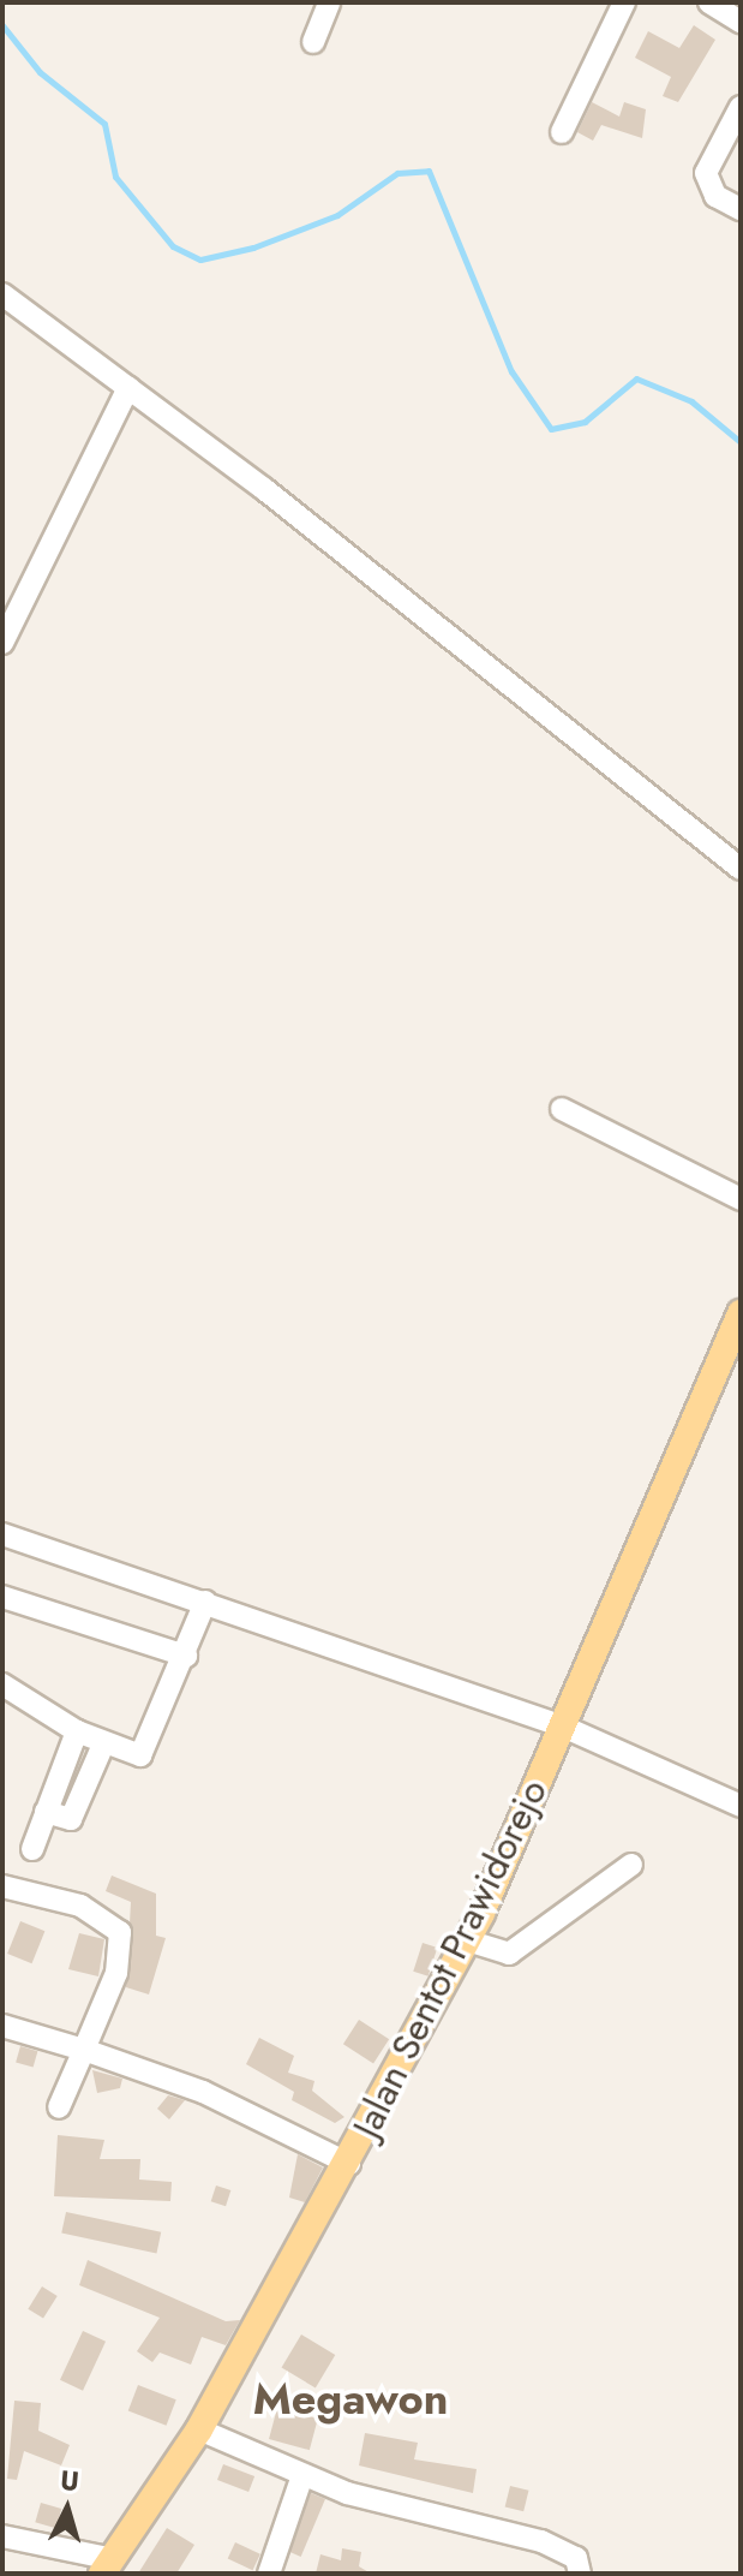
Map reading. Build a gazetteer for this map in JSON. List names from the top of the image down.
{
  "streets": {
    "main road": ["Jalan Sentot Prawidorejo"]
  },
  "districts": ["Megawon"],
  "north": "top"
}
